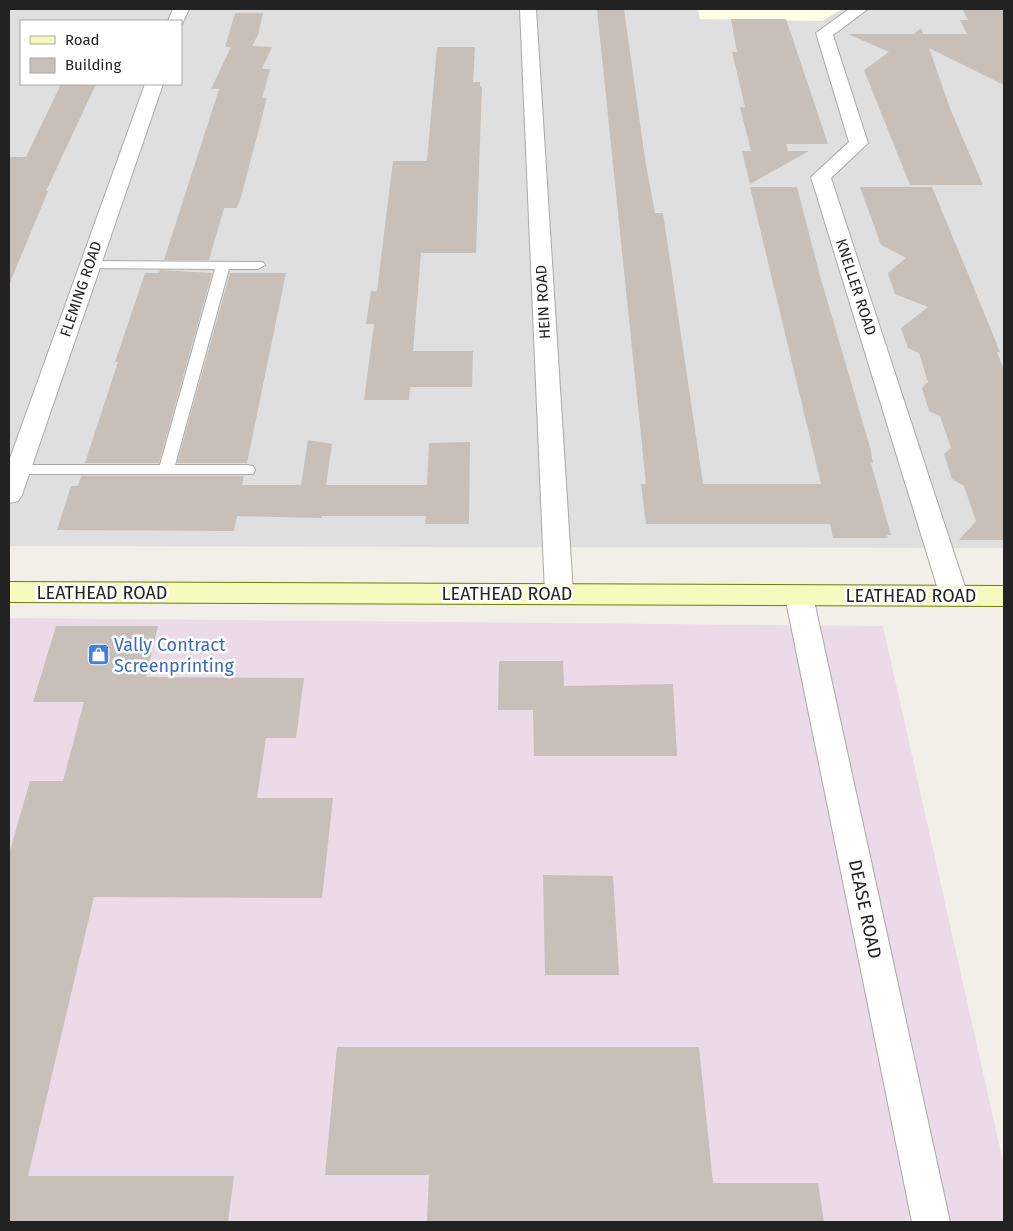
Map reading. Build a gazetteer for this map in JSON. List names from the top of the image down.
{
  "streets": {
    "street": [
      "KNELLER ROAD",
      "FLEMING ROAD",
      "HEIN ROAD",
      "LEATHEAD ROAD",
      "DEASE ROAD"
    ]
  },
  "crossings": [
    ["KNELLER ROAD", "LEATHEAD ROAD"],
    ["HEIN ROAD", "LEATHEAD ROAD"],
    ["LEATHEAD ROAD", "DEASE ROAD"]
  ],
  "places": {
    "shop": ["Vally Contract Screenprinting"]
  },
  "legend": ["Road", "Building"]
}
